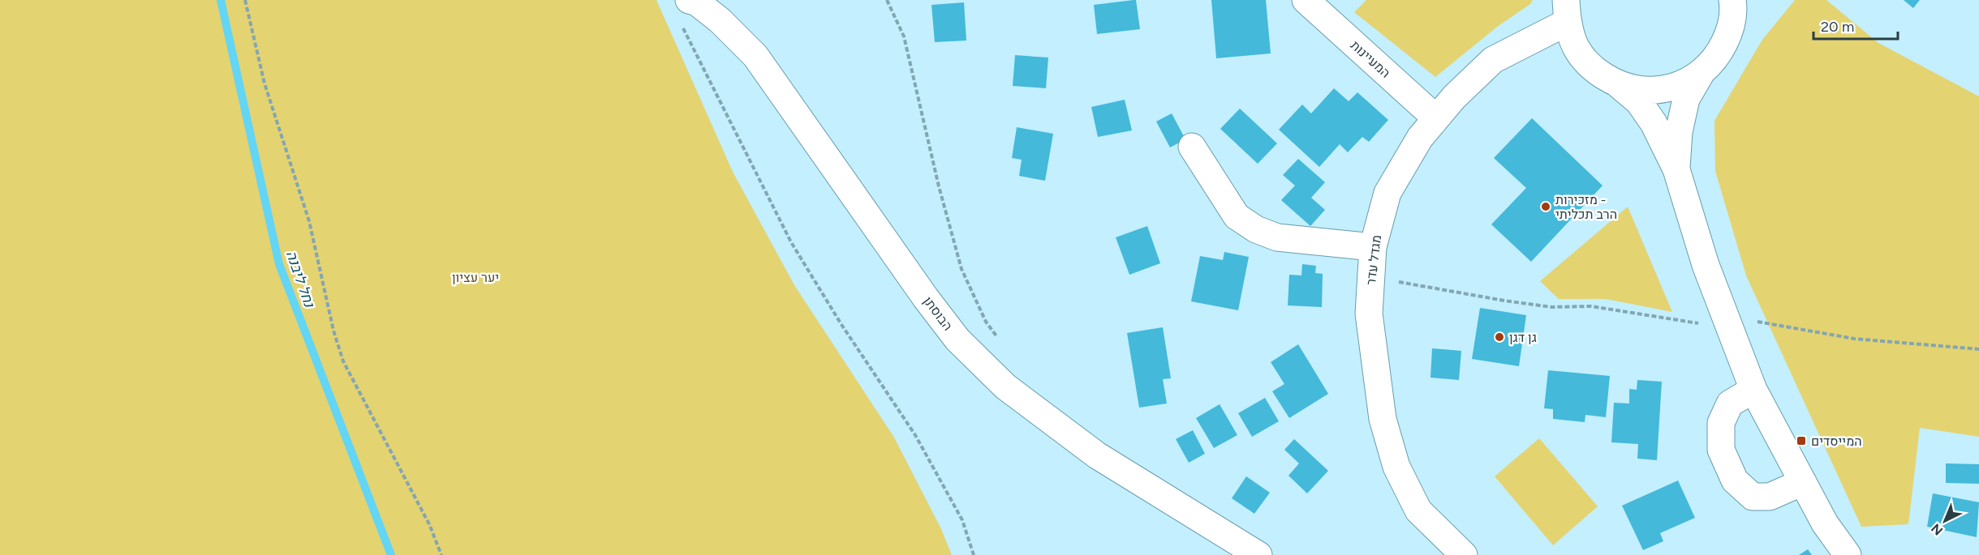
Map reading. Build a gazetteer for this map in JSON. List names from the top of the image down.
{
  "streets": {
    "street": ["המעיינות", "מגדל עדר", "הבוסתן"]
  },
  "crossings": [
    ["המעיינות", "מגדל עדר"]
  ],
  "water": ["נחל ליבנה"],
  "parks": ["יער עציון"],
  "places": {
    "other": ["מזכירות - הרב תכליתי", "גן דגן"],
    "transit": ["המייסדים"]
  },
  "scale_bar": "20 m",
  "north": "bottom left"
}
